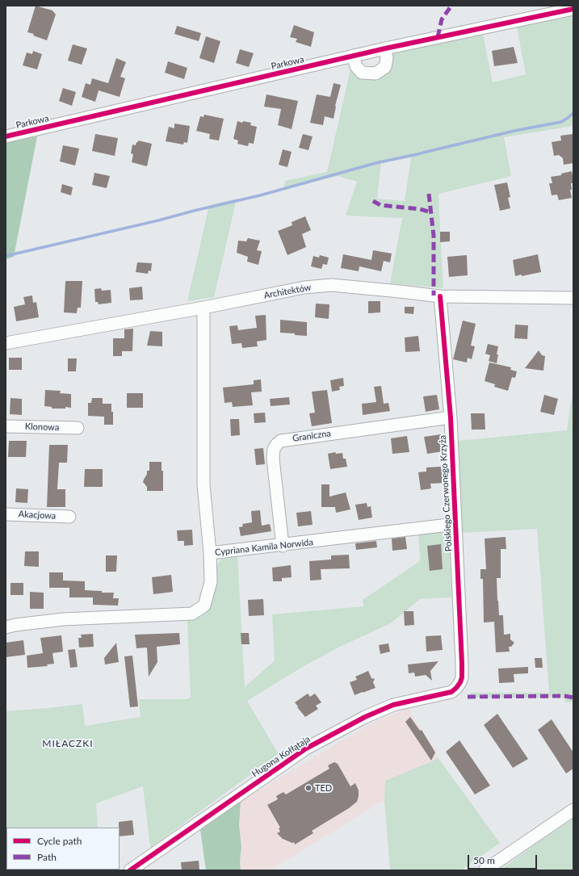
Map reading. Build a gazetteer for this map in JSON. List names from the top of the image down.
{
  "streets": {
    "street": [
      "Parkowa",
      "Architektów",
      "Klonowa",
      "Graniczna",
      "Polskiego Czerwonego Krzyża",
      "Akacjowa",
      "Cypriana Kamila Norwida",
      "Hugona Kołłątaja"
    ]
  },
  "crossings": [
    ["Architektów", "Polskiego Czerwonego Krzyża"],
    ["Graniczna", "Polskiego Czerwonego Krzyża"],
    ["Graniczna", "Cypriana Kamila Norwida"],
    ["Polskiego Czerwonego Krzyża", "Cypriana Kamila Norwida"],
    ["Polskiego Czerwonego Krzyża", "Hugona Kołłątaja"]
  ],
  "districts": ["MIŁACZKI"],
  "places": ["TED"],
  "legend": ["Cycle path", "Path"],
  "scale_bar": "50 m"
}
